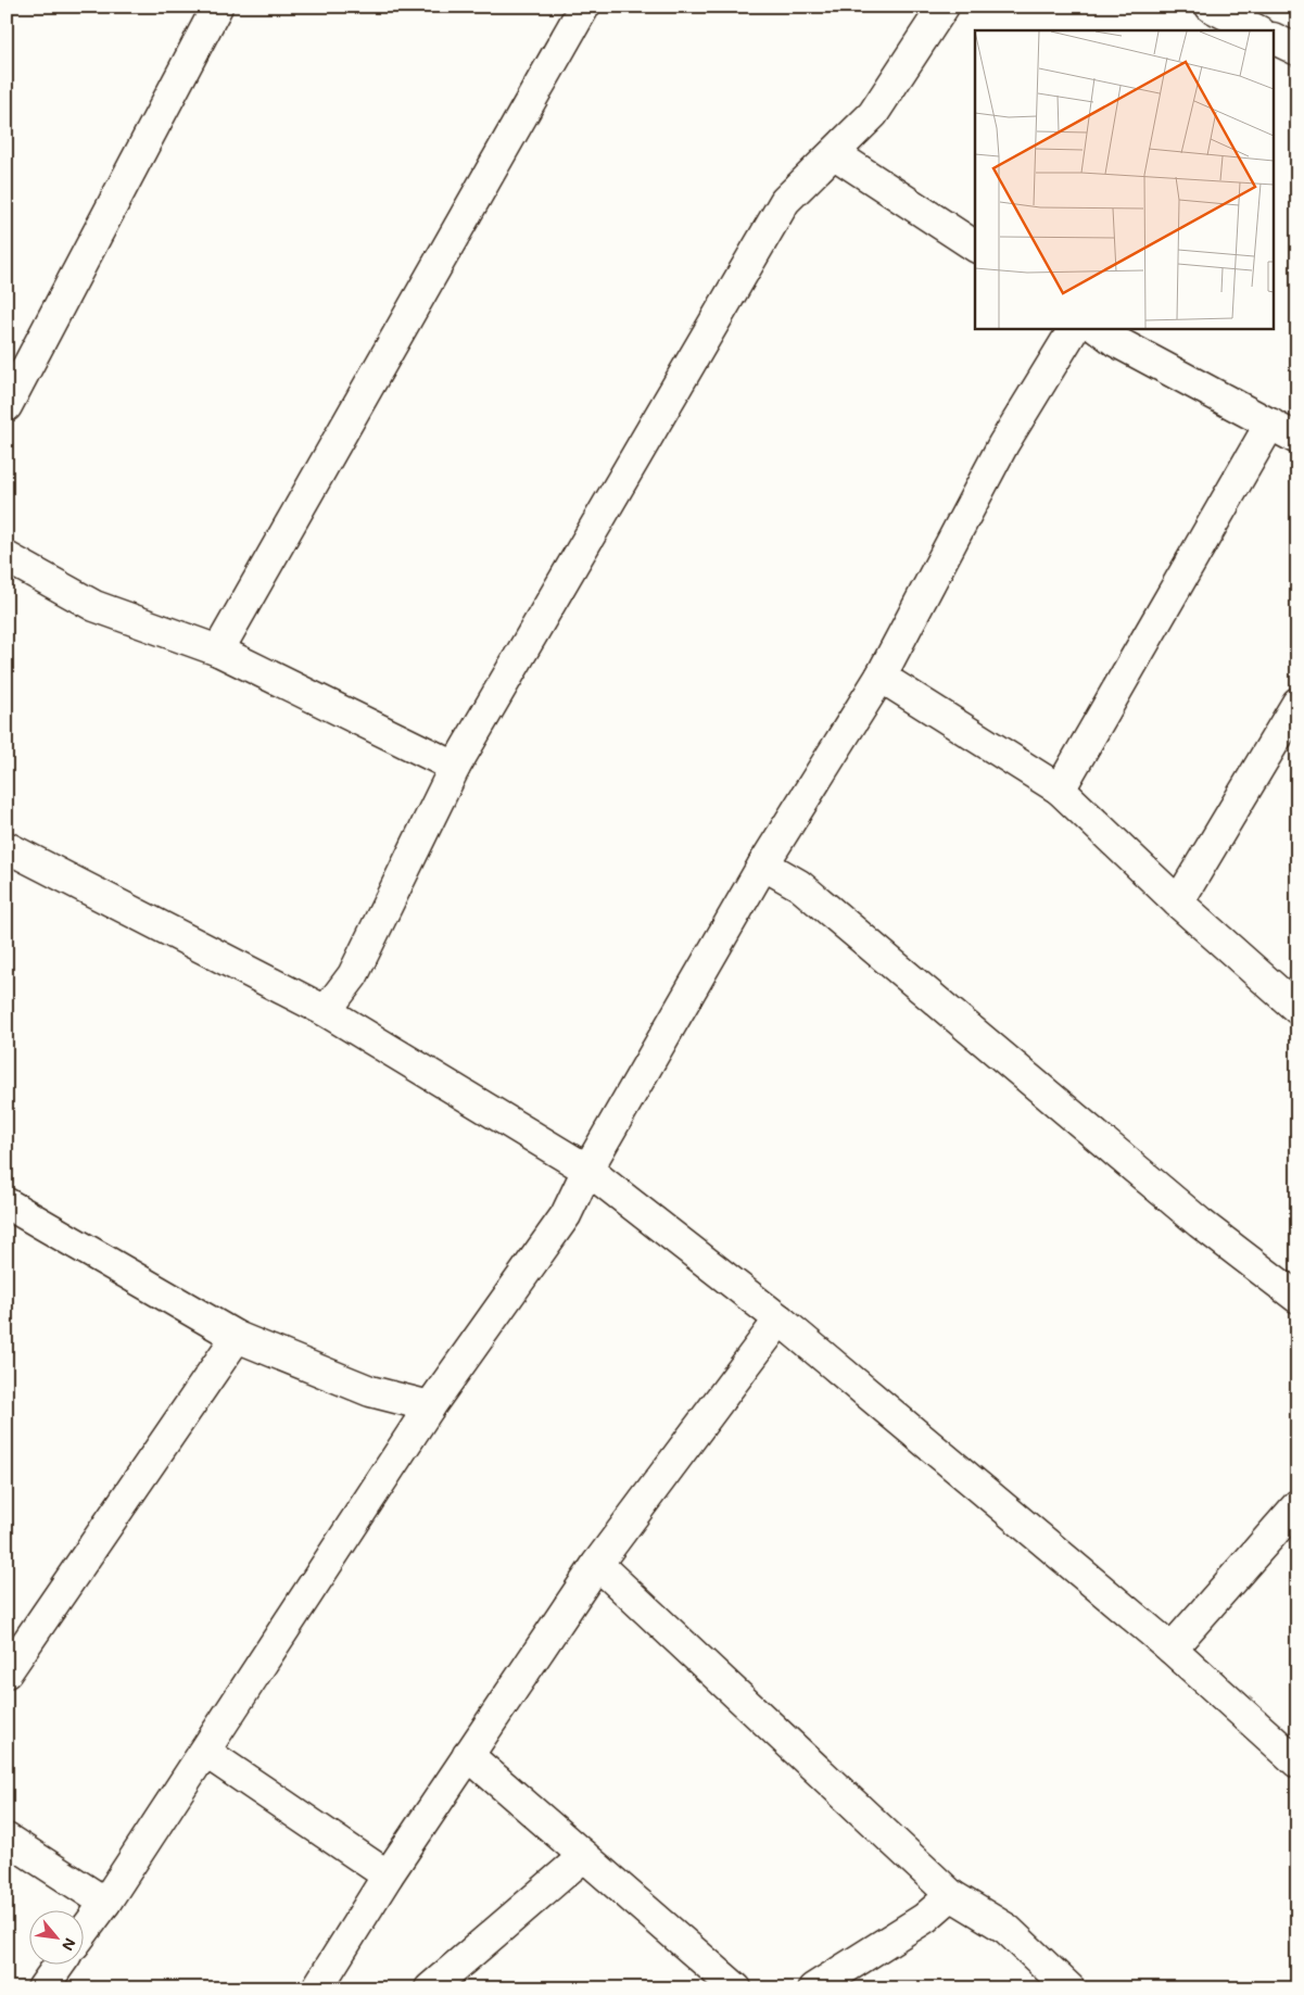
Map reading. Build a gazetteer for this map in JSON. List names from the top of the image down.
{
  "north": "bottom right"
}
